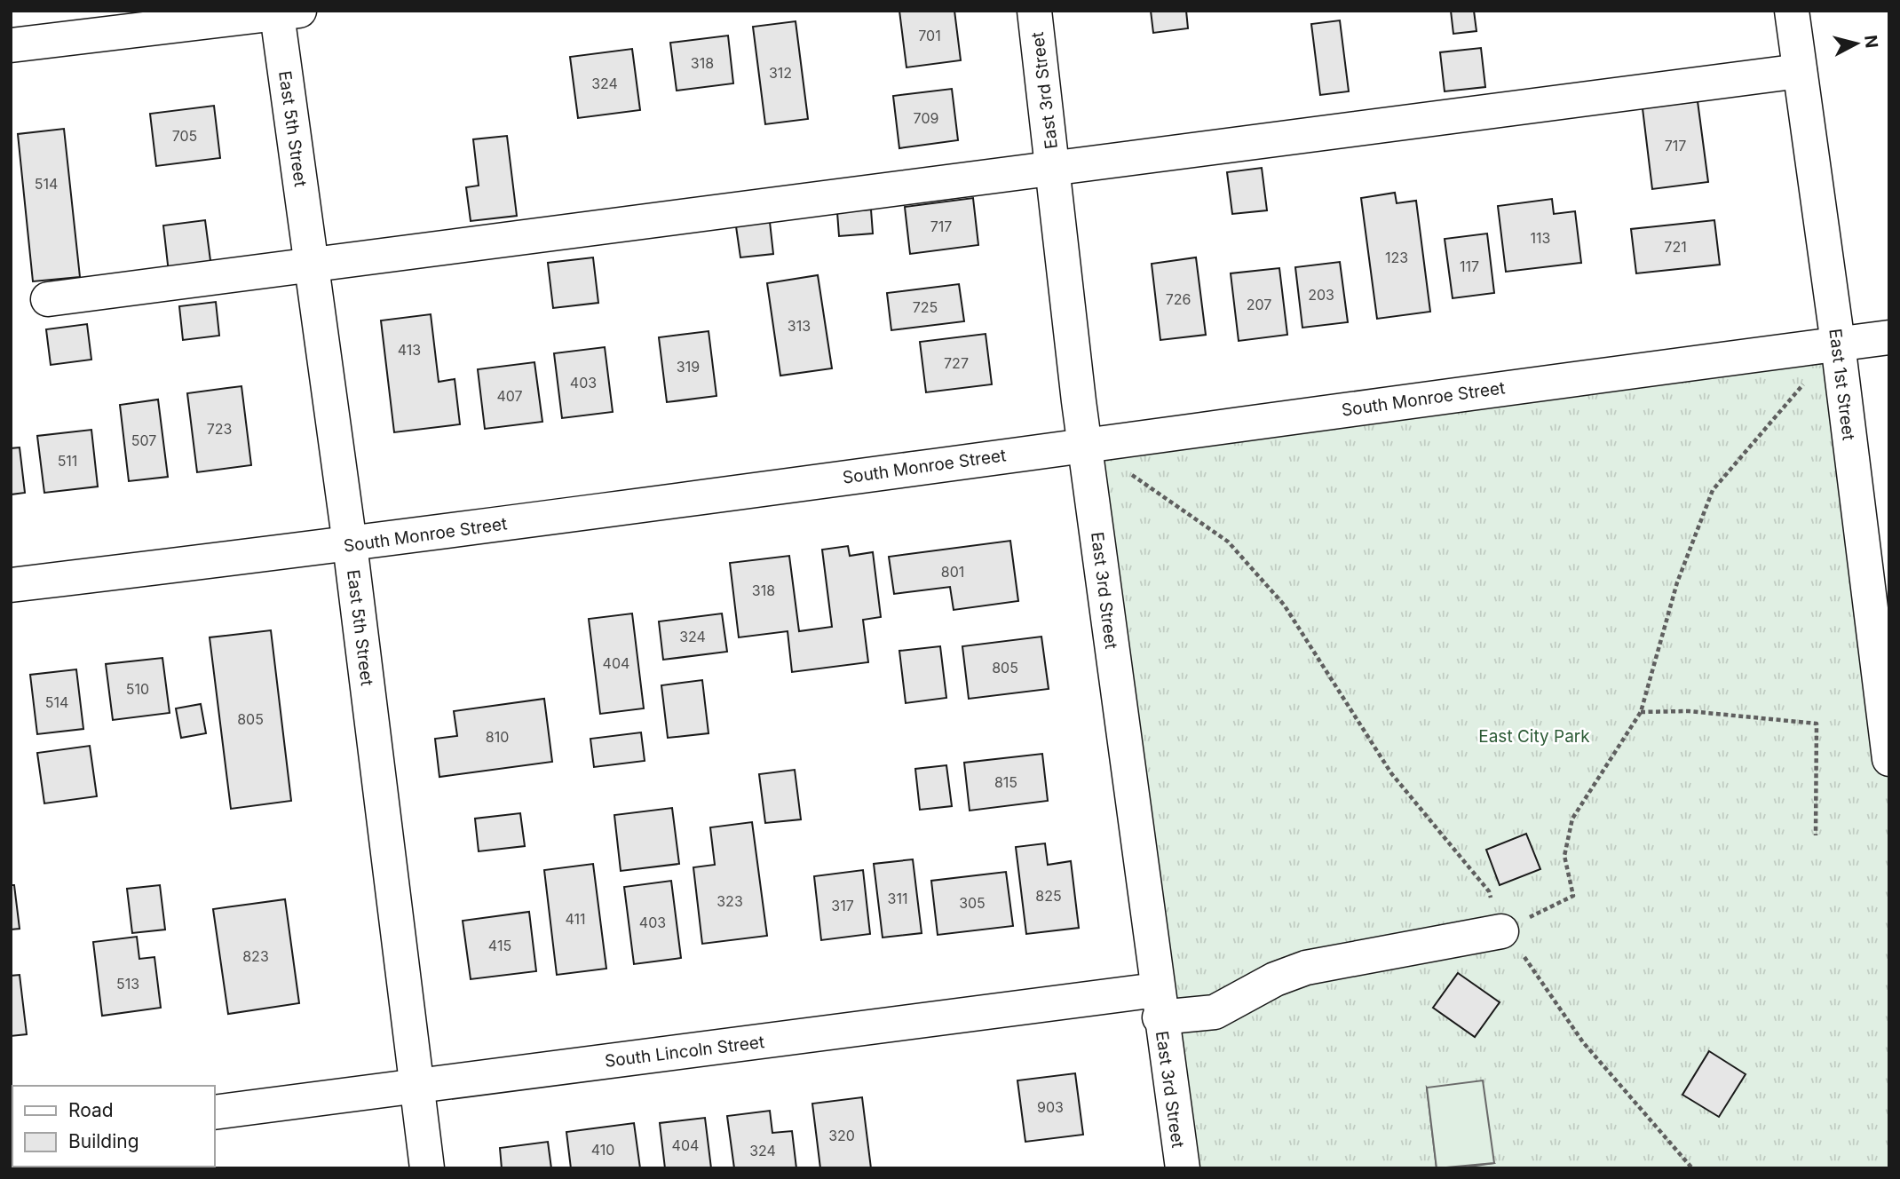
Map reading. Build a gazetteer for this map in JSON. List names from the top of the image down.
{
  "streets": {
    "street": [
      "East 3rd Street",
      "East 5th Street",
      "East 1st Street",
      "South Monroe Street",
      "South Lincoln Street"
    ]
  },
  "crossings": [
    ["East 3rd Street", "South Monroe Street"],
    ["East 3rd Street", "South Lincoln Street"],
    ["East 5th Street", "South Monroe Street"],
    ["East 5th Street", "South Lincoln Street"],
    ["East 1st Street", "South Monroe Street"]
  ],
  "parks": ["East City Park"],
  "house_numbers": [
    "701",
    "318",
    "312",
    "324",
    "709",
    "705",
    "717",
    "514",
    "717",
    "113",
    "721",
    "123",
    "117",
    "203",
    "726",
    "207",
    "725",
    "313",
    "413",
    "727",
    "319",
    "403",
    "407",
    "723",
    "507",
    "511",
    "801",
    "318",
    "324",
    "404",
    "805",
    "510",
    "514",
    "805",
    "810",
    "815",
    "825",
    "311",
    "323",
    "305",
    "317",
    "411",
    "403",
    "415",
    "823",
    "513",
    "903",
    "320",
    "404",
    "410",
    "324"
  ],
  "legend": ["Road", "Building"],
  "north": "right"
}
